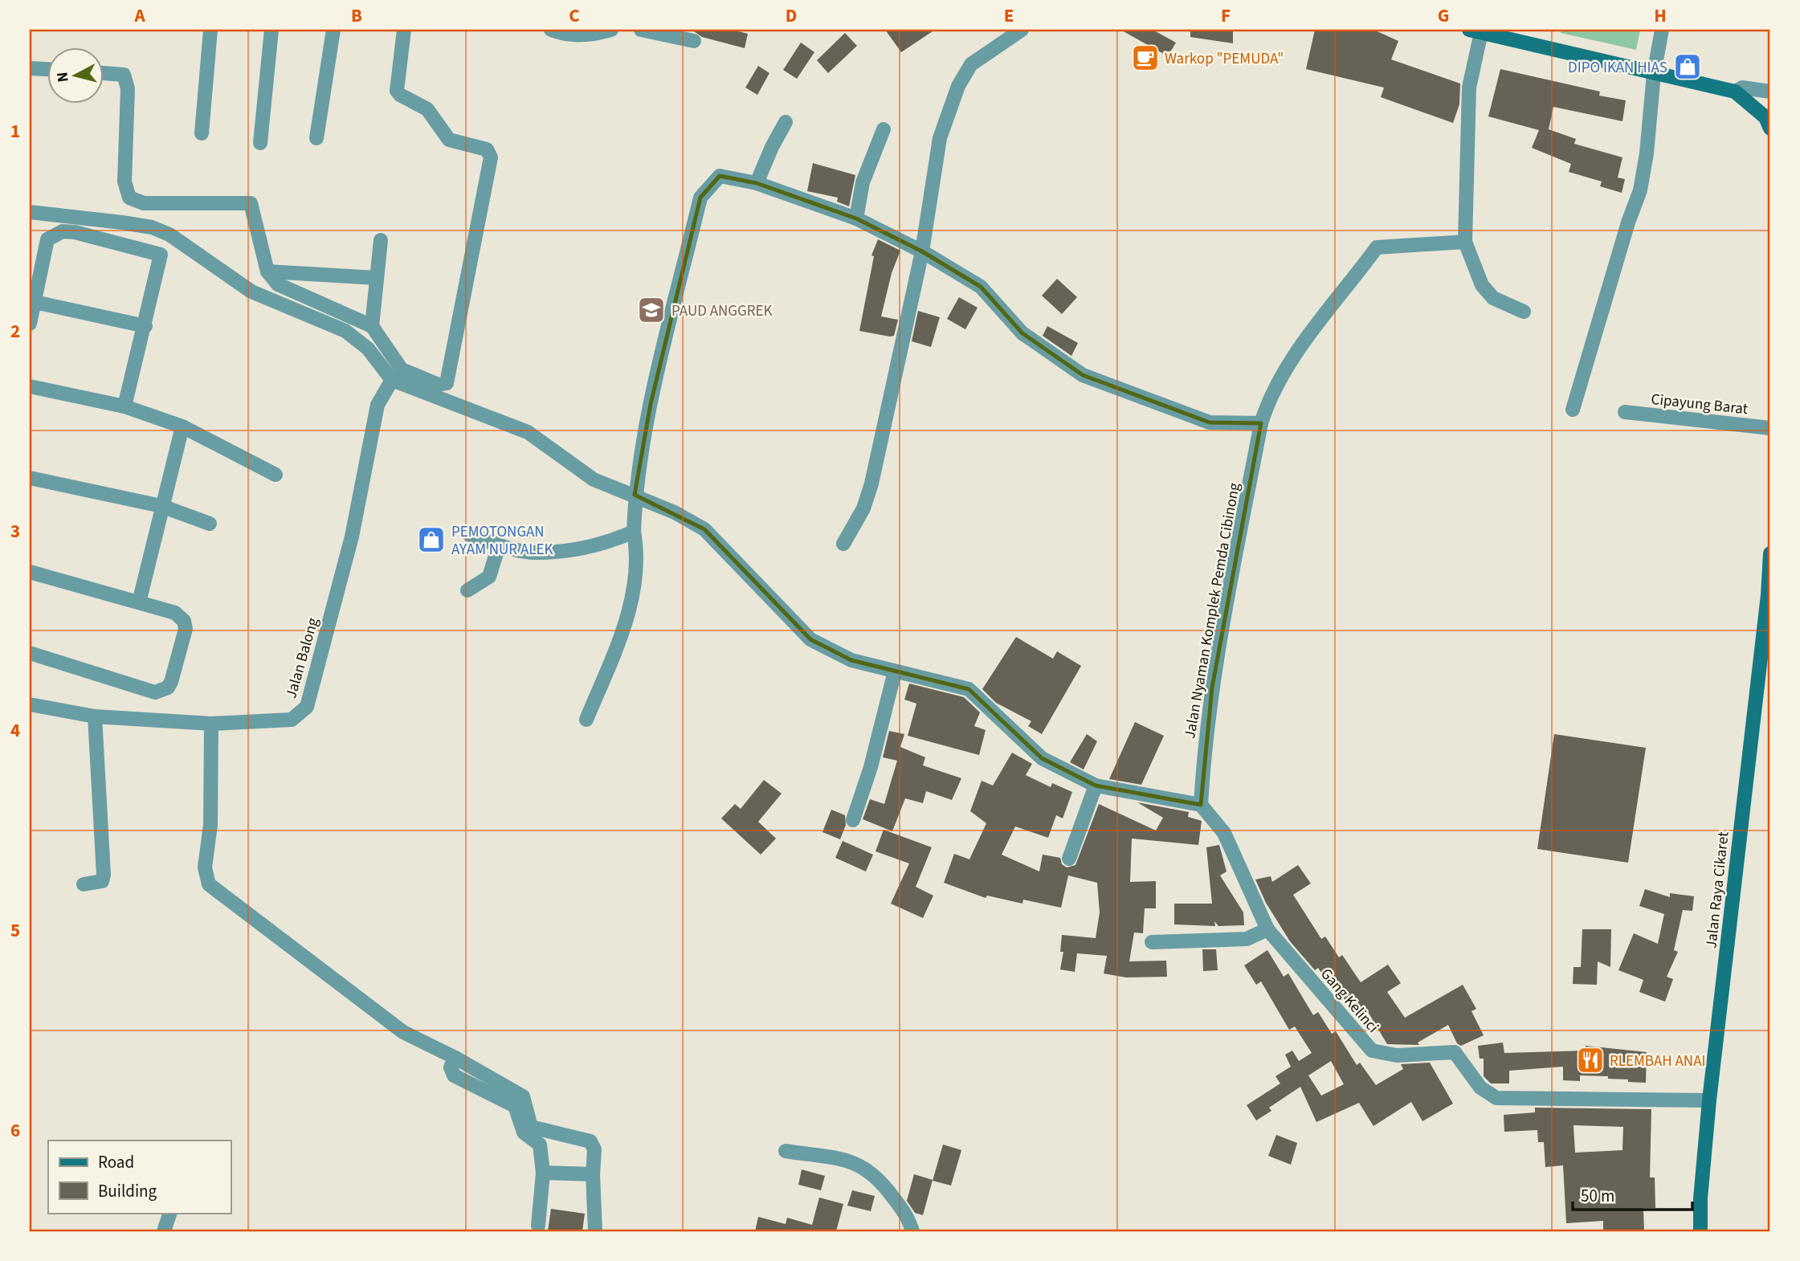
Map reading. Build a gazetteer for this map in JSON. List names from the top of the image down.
{
  "streets": {
    "main road": ["Jalan Raya Cikaret"],
    "street": [
      "Cipayung Barat",
      "Jalan Nyaman Komplek Pemda Cibinong",
      "Jalan Balong",
      "Gang Kelinci"
    ]
  },
  "crossings": [
    ["Jalan Nyaman Komplek Pemda Cibinong", "Gang Kelinci"],
    ["Jalan Raya Cikaret", "Gang Kelinci"]
  ],
  "places": {
    "cafe": ["Warkop \"PEMUDA\""],
    "shop": ["DIPO IKAN HIAS", "PEMOTONGAN AYAM NUR ALEK"],
    "school or university": ["PAUD ANGGREK"],
    "restaurant": ["RLEMBAH ANAI"]
  },
  "legend": ["Road", "Building"],
  "scale_bar": "50 m",
  "north": "left",
  "grid": {
    "columns": [
      "A",
      "B",
      "C",
      "D",
      "E",
      "F",
      "G",
      "H"
    ],
    "rows": [
      "1",
      "2",
      "3",
      "4",
      "5",
      "6"
    ]
  }
}
